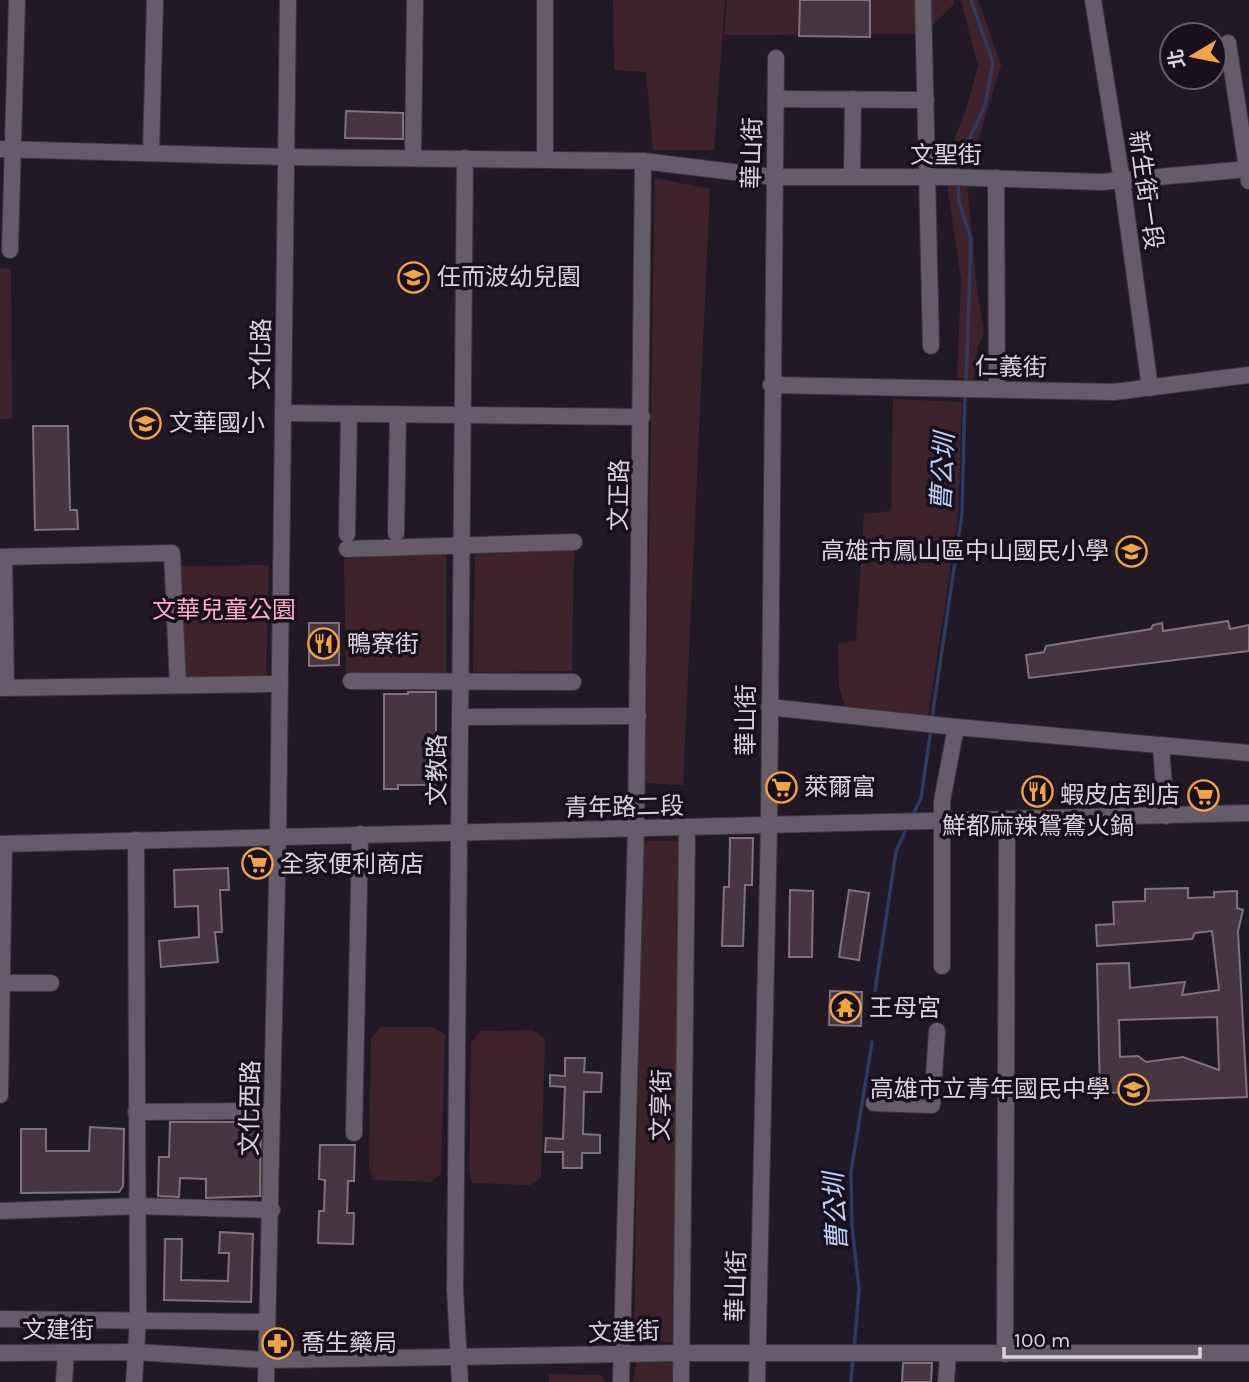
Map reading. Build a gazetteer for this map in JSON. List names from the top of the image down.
{
  "streets": {
    "street": [
      "華山街",
      "文聖街",
      "新生街一段",
      "文化路",
      "仁義街",
      "文正路",
      "文教路",
      "青年路二段",
      "文享街",
      "文化西路",
      "文建街"
    ]
  },
  "crossings": [
    ["華山街", "文聖街"],
    ["華山街", "仁義街"],
    ["華山街", "青年路二段"],
    ["華山街", "文建街"],
    ["文聖街", "新生街一段"],
    ["文聖街", "文化路"],
    ["文聖街", "文正路"],
    ["文聖街", "文教路"],
    ["新生街一段", "仁義街"],
    ["文化路", "青年路二段"],
    ["文化路", "文化西路"],
    ["文正路", "青年路二段"],
    ["文正路", "文享街"],
    ["文教路", "青年路二段"],
    ["文教路", "文建街"],
    ["青年路二段", "文享街"],
    ["青年路二段", "文化西路"],
    ["文享街", "文建街"],
    ["文化西路", "文建街"]
  ],
  "water": ["曹公圳"],
  "parks": ["文華兒童公園"],
  "places": {
    "school or university": [
      "任而波幼兒園",
      "文華國小",
      "高雄市鳳山區中山國民小學",
      "高雄市立青年國民中學"
    ],
    "restaurant": ["鴨寮街", "鮮都麻辣鴛鴦火鍋"],
    "supermarket": ["萊爾富", "蝦皮店到店", "全家便利商店"],
    "temple": ["王母宮"],
    "pharmacy": ["喬生藥局"]
  },
  "scale_bar": "100 m",
  "north": "left"
}
